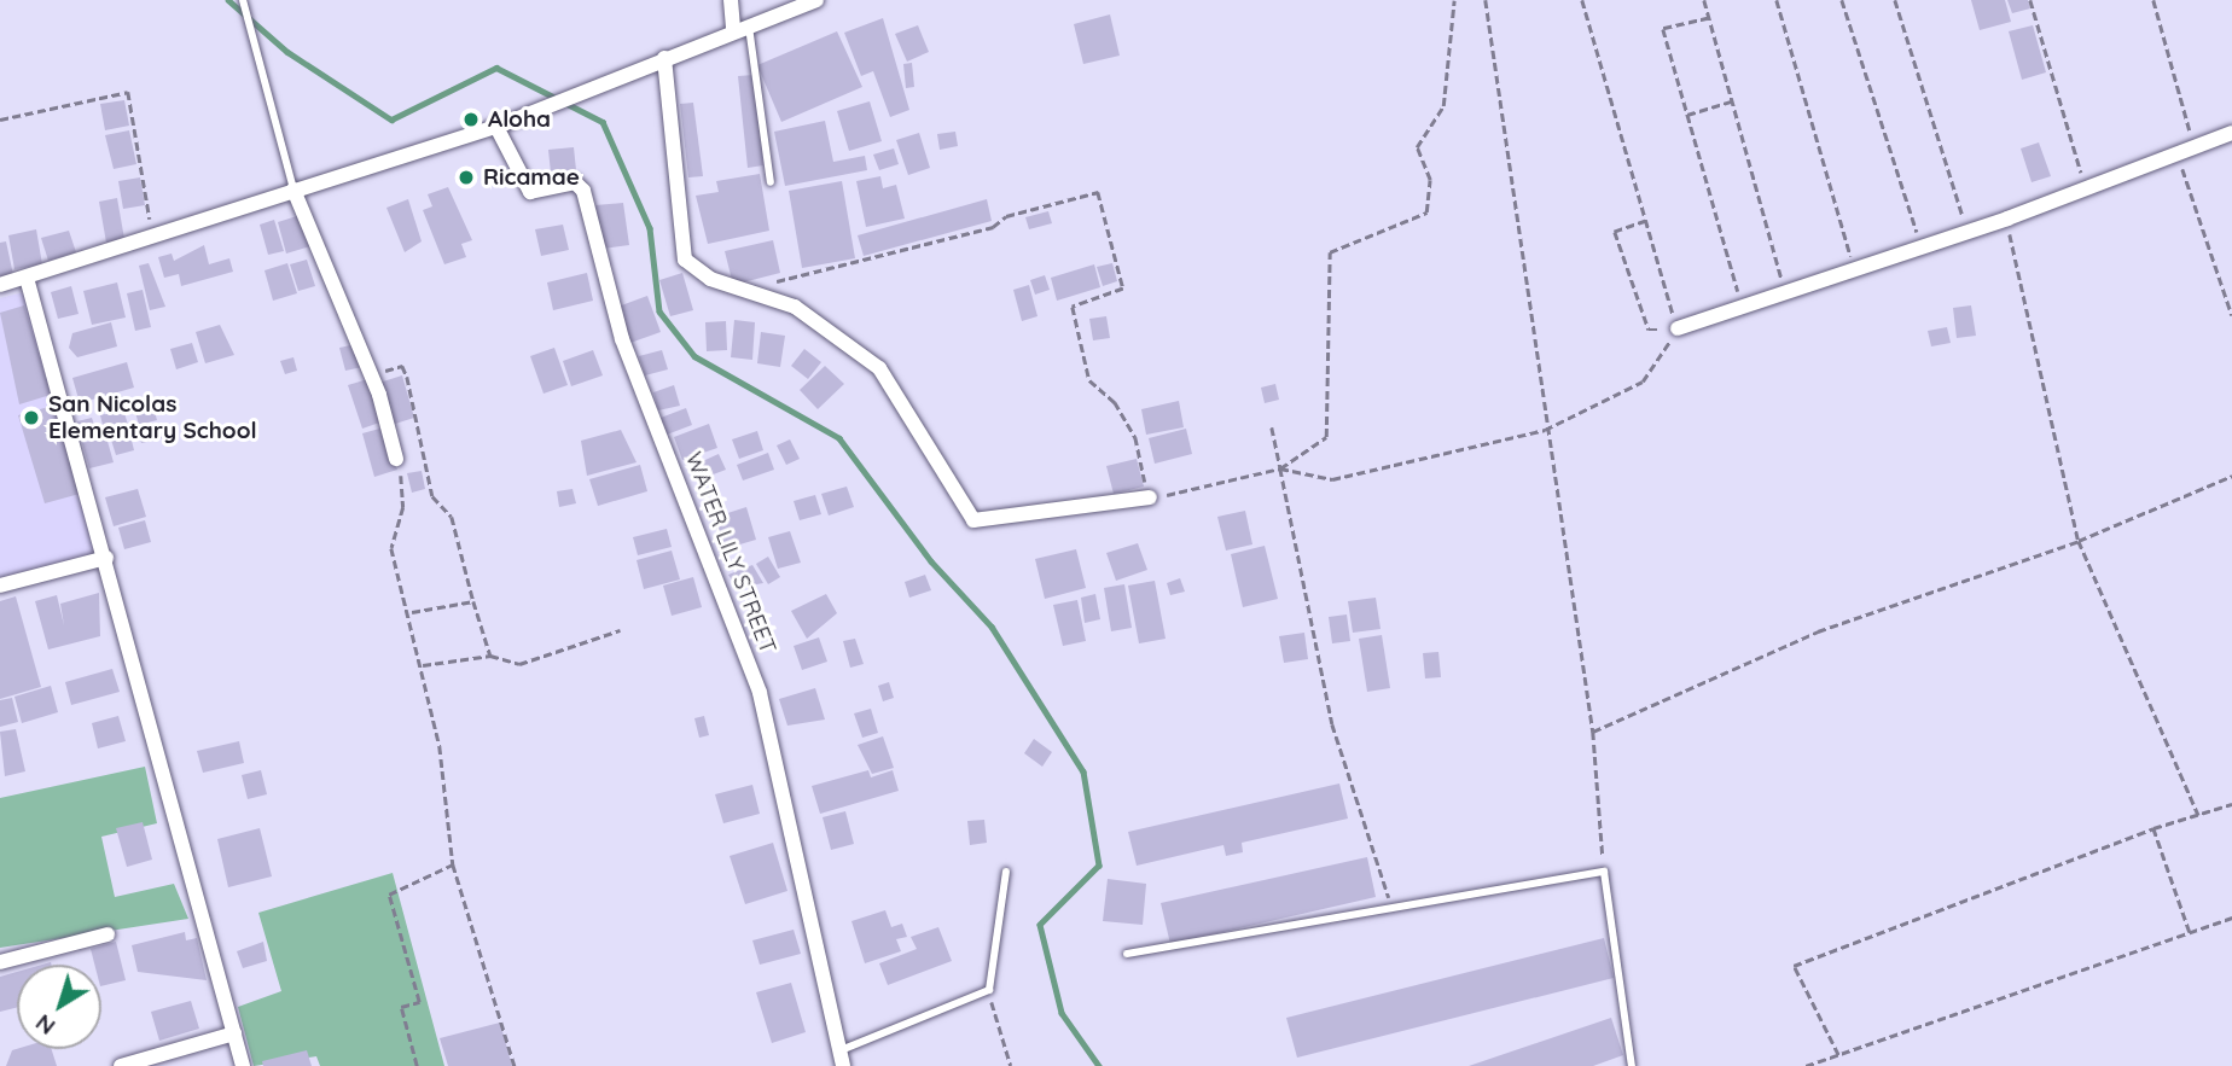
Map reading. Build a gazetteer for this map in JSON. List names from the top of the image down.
{
  "streets": {
    "street": ["WATER LILY STREET"]
  },
  "places": ["Aloha", "Ricamae", "San Nicolas Elementary School"],
  "north": "bottom left"
}
